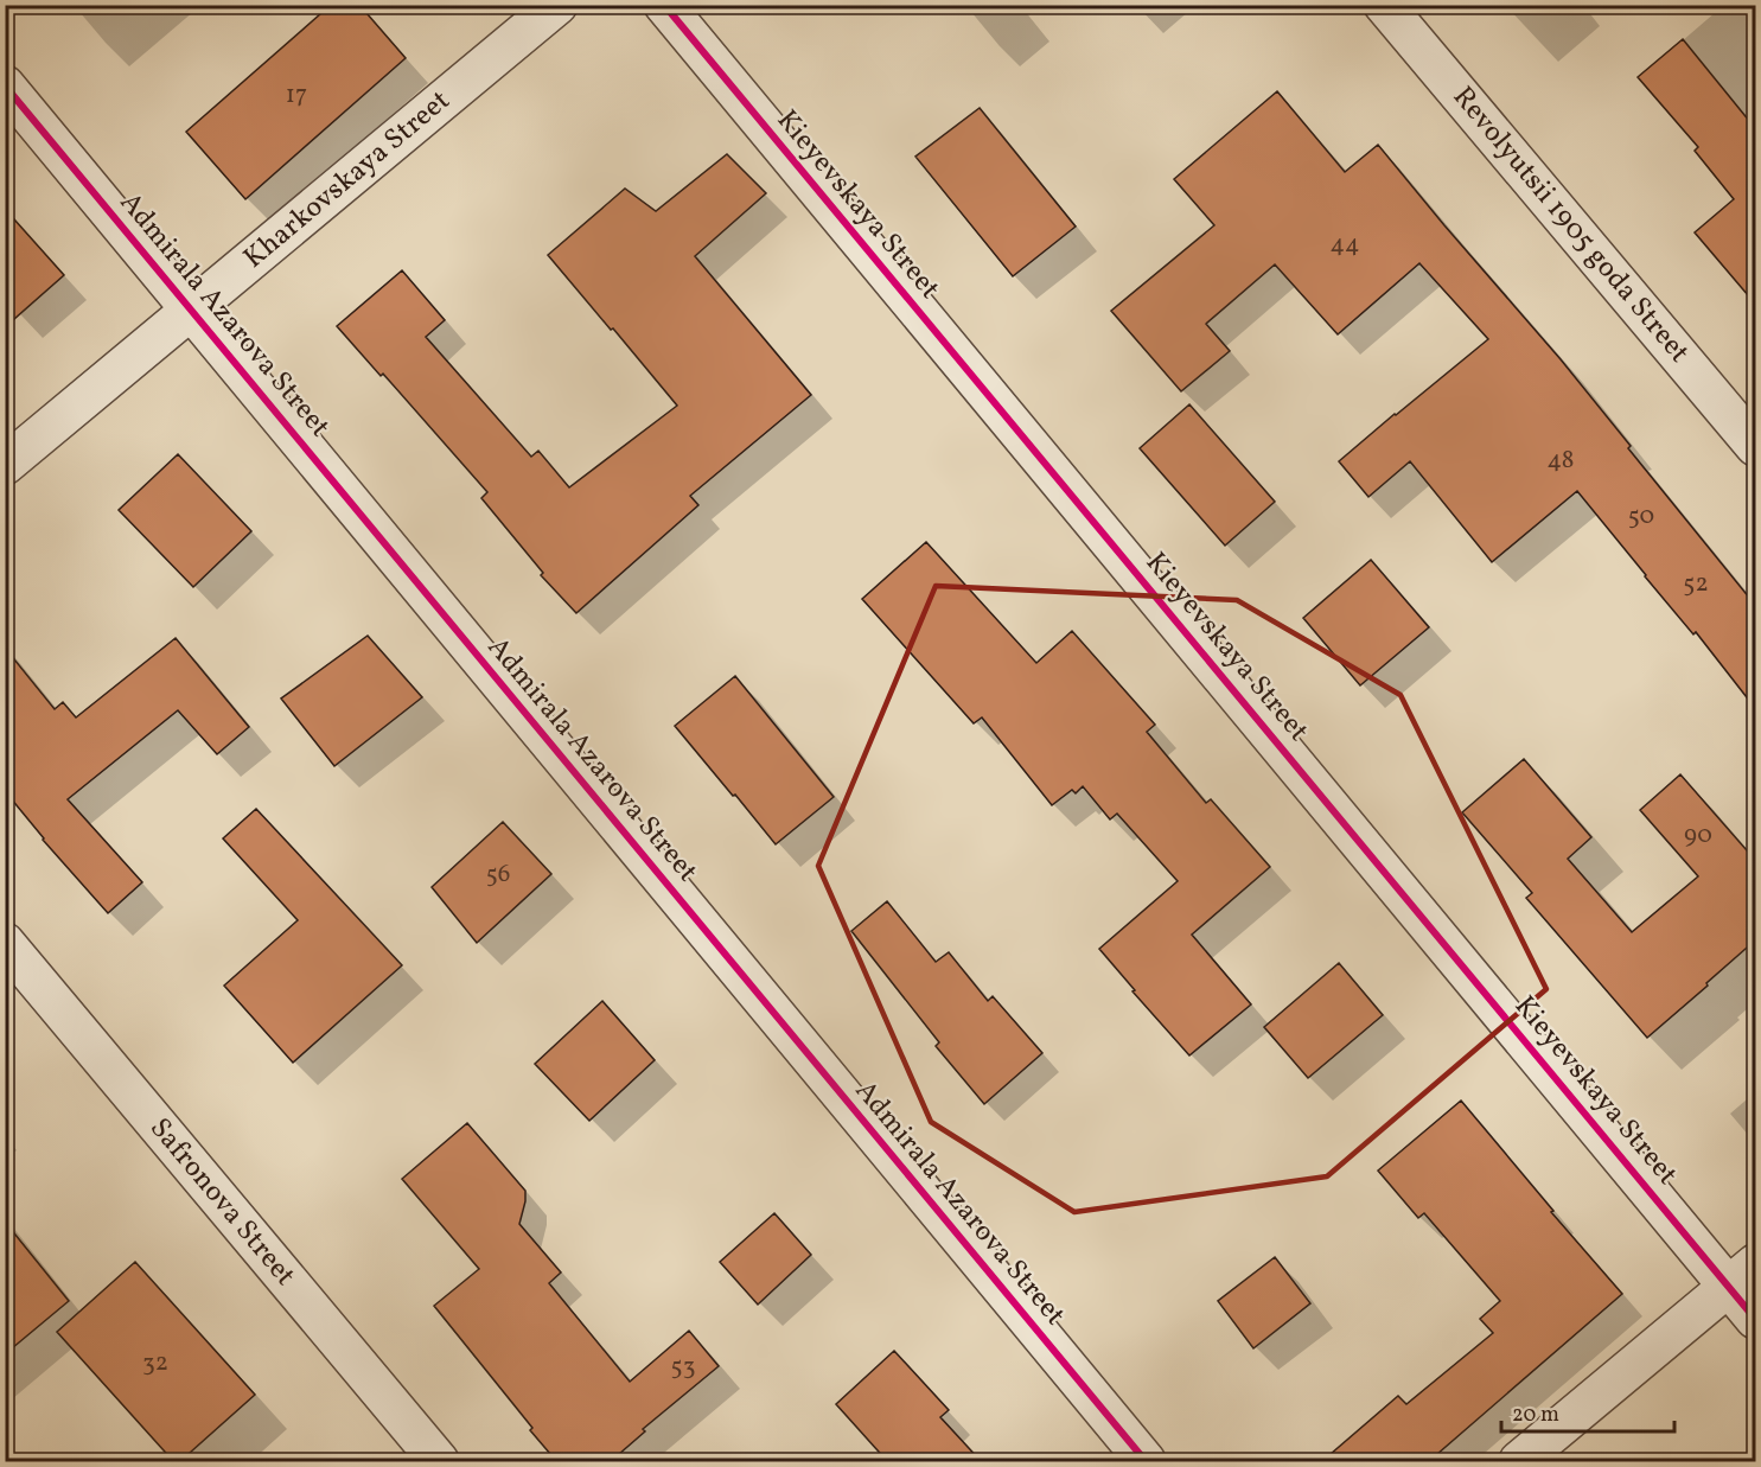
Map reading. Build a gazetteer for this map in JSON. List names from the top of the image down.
{
  "streets": {
    "street": [
      "Kharkovskaya Street",
      "Kieyevskaya Street",
      "Revolyutsii 1905 goda Street",
      "Admirala Azarova Street",
      "Safronova Street"
    ]
  },
  "crossings": [
    ["Kharkovskaya Street", "Admirala Azarova Street"]
  ],
  "house_numbers": [
    "17",
    "44",
    "48",
    "50",
    "52",
    "90",
    "56",
    "32",
    "53"
  ],
  "scale_bar": "20 m"
}
